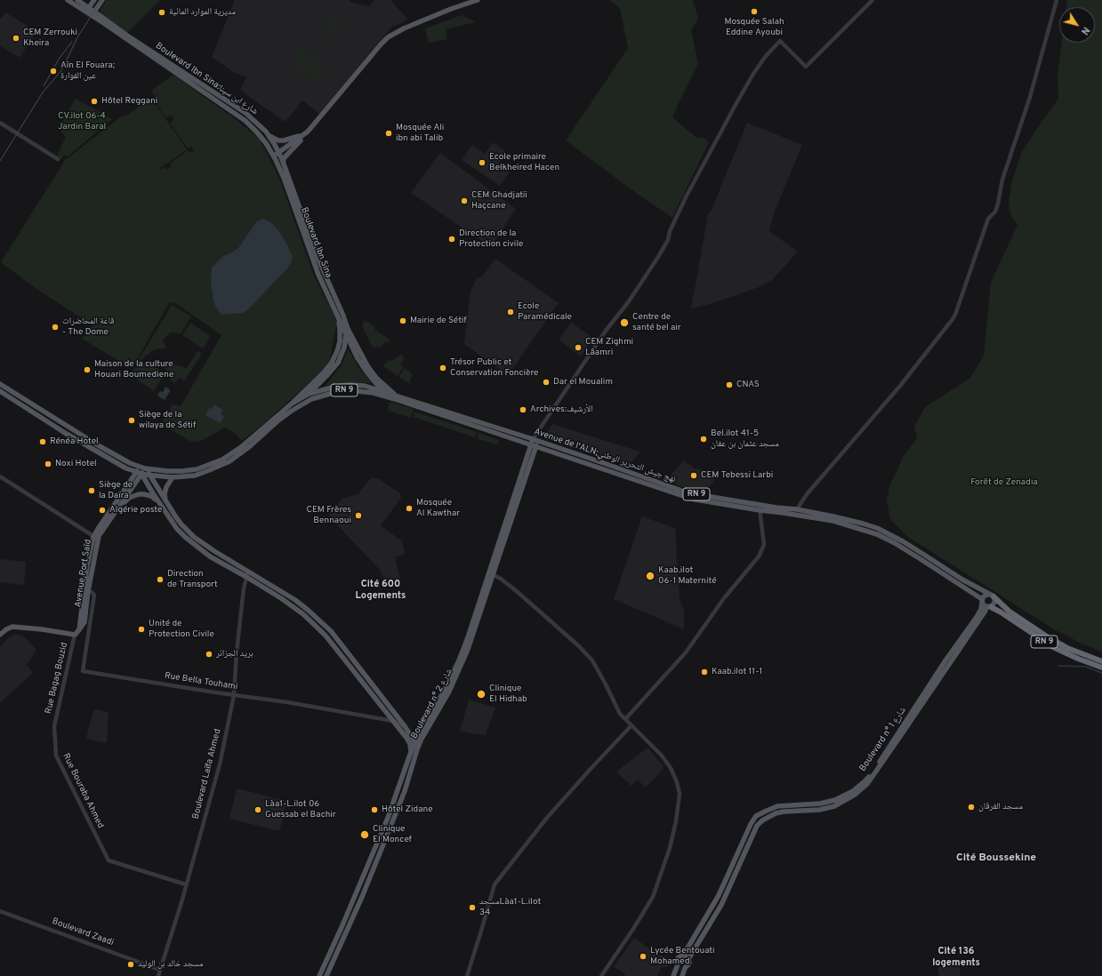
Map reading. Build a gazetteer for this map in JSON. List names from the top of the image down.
{
  "streets": {
    "highway": ["RN 9"],
    "main road": [
      "Boulevard Ibn Sina:شارع ابن سينا",
      "Boulevard Ibn Sina",
      "Avenue de l'ALN;نهج جيش التحرير الوطني",
      "Avenue Port Saïd",
      "Boulevard n° شارع 2",
      "Boulevard n° شارع 1"
    ],
    "street": [
      "Rue Bagag Bouzid",
      "Rue Bella Touhami",
      "Boulevard Laïfa Ahmed",
      "Rue Bouraba Ahmed",
      "Boulevard Zaadi"
    ]
  },
  "crossings": [
    ["Boulevard Ibn Sina:شارع ابن سينا", "Boulevard Ibn Sina"],
    ["Boulevard Ibn Sina", "RN 9"],
    ["Boulevard Ibn Sina", "Avenue de l'ALN;نهج جيش التحرير الوطني"],
    ["RN 9", "Avenue de l'ALN;نهج جيش التحرير الوطني"],
    ["RN 9", "Boulevard n° شارع 1"],
    ["Avenue de l'ALN;نهج جيش التحرير الوطني", "Boulevard n° شارع 2"],
    ["Avenue de l'ALN;نهج جيش التحرير الوطني", "Boulevard n° شارع 1"],
    ["Avenue Port Saïd", "Rue Bagag Bouzid"],
    ["Avenue Port Saïd", "Rue Bella Touhami"],
    ["Rue Bagag Bouzid", "Rue Bouraba Ahmed"],
    ["Rue Bella Touhami", "Boulevard Laïfa Ahmed"],
    ["Boulevard Laïfa Ahmed", "Rue Bouraba Ahmed"],
    ["Boulevard Laïfa Ahmed", "Boulevard Zaadi"]
  ],
  "districts": ["Cité 600 Logements", "Cité Boussekine", "Cité 136 logements"],
  "parks": ["CV.ilot 06-4 Jardin Baral", "Forêt de Zenadia"],
  "places": [
    "Mosquée Salah Eddine Ayoubi",
    "مديرية الموارد المائية",
    "CEM Zerrouki Kheira",
    "Aïn El Fouara; عين الفوارة",
    "Hôtel Reggani",
    "Mosquée Ali ibn abi Talib",
    "Ecole primaire Belkheired Hacen",
    "CEM Ghadjatii Haçcane",
    "Direction de la Protection civile",
    "Ecole Paramédicale",
    "Mairie de Sétif",
    "Centre de santé bel air",
    "قاعة المحاضرات - The Dome",
    "CEM Zighmi Lâamri",
    "Trésor Public et Conservation Foncière",
    "Maison de la culture Houari Boumediene",
    "Dar el Moualim",
    "CNAS",
    "Archives:الأرشيف",
    "Siège de la wilaya de Sétif",
    "Bel.ilot 41-5 مسجد عثمان بن عفان",
    "Rénéa Hotel",
    "Noxi Hotel",
    "CEM Tebessi Larbi",
    "Siège de la Daïra",
    "Mosquée Al Kawthar",
    "Algérie poste",
    "CEM Frères Bennaoui",
    "Kaab.ilot 06-1 Maternité",
    "Direction de Transport",
    "Unité de Protection Civile",
    "بريد الجزائر",
    "Kaab.ilot 11-1",
    "Clinique El Hidhab",
    "مسجد الفرقان",
    "Làa1-L.ilot 06 Guessab el Bachir",
    "Hôtel Zidane",
    "Clinique El Moncef",
    "مسجدLàa1-L.ilot 34",
    "Lycée Bentouati Mohamed",
    "مسجد خالد بن الوليد"
  ],
  "north": "bottom right"
}
